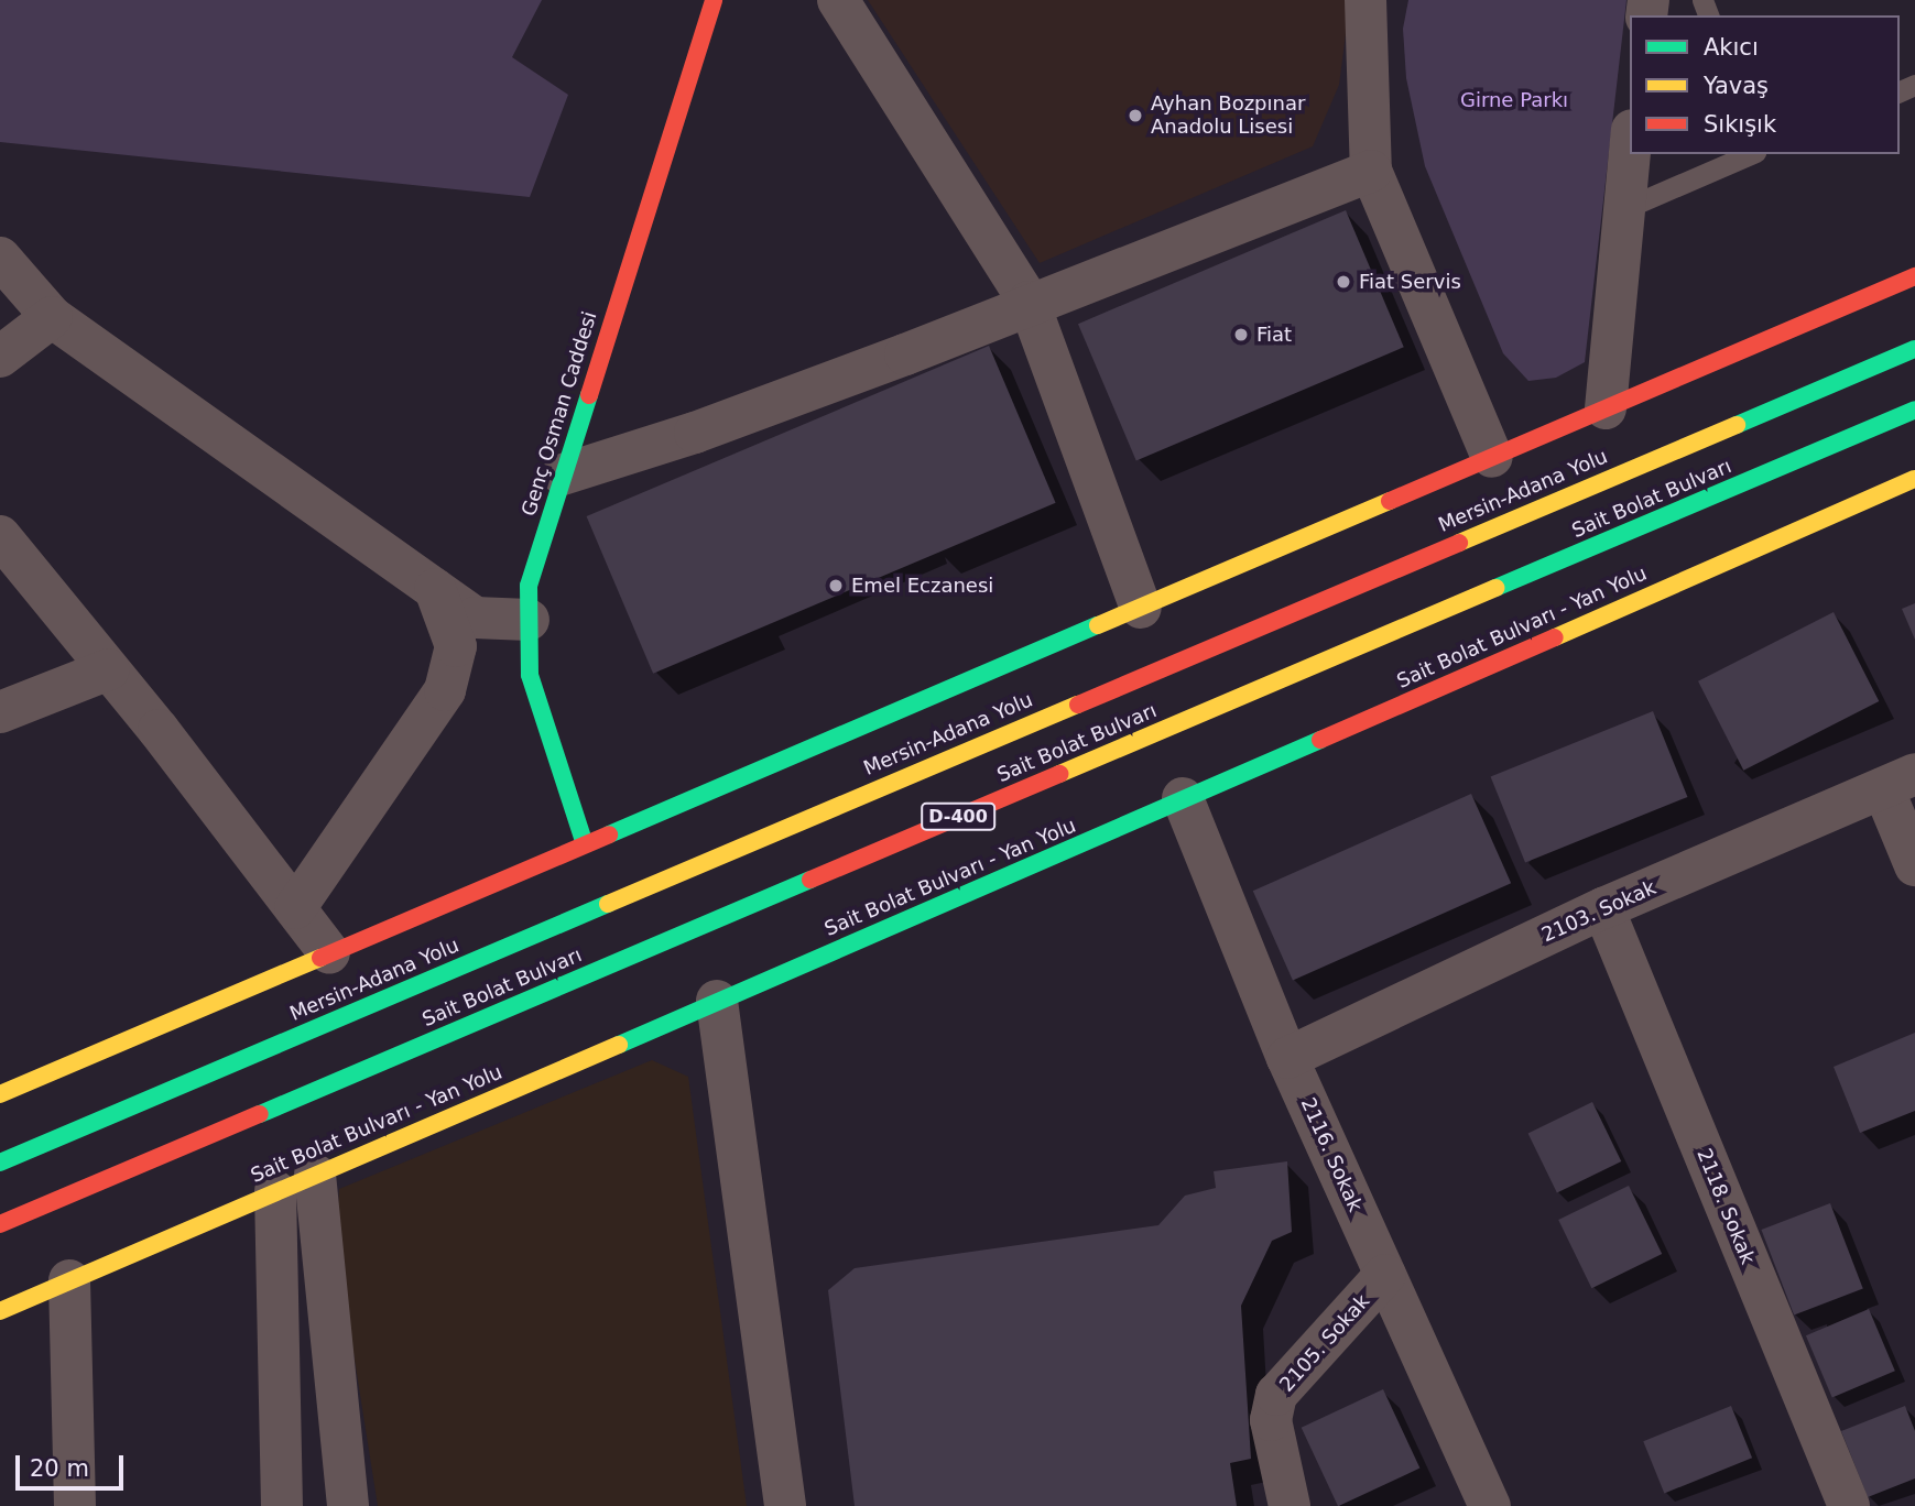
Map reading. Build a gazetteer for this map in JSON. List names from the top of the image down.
{
  "streets": {
    "main road": [
      "Genç Osman Caddesi",
      "Mersin-Adana Yolu",
      "Sait Bolat Bulvarı",
      "Sait Bolat Bulvarı - Yan Yolu",
      "D-400"
    ],
    "street": [
      "2103. Sokak",
      "2116. Sokak",
      "2118. Sokak",
      "2105. Sokak"
    ]
  },
  "crossings": [
    ["Sait Bolat Bulvarı - Yan Yolu", "2116. Sokak"],
    ["2103. Sokak", "2116. Sokak"],
    ["2103. Sokak", "2118. Sokak"],
    ["2116. Sokak", "2105. Sokak"]
  ],
  "parks": ["Girne Parkı"],
  "places": [
    "Ayhan Bozpınar Anadolu Lisesi",
    "Fiat Servis",
    "Fiat",
    "Emel Eczanesi"
  ],
  "legend": ["Akıcı", "Yavaş", "Sıkışık"],
  "scale_bar": "20 m"
}
